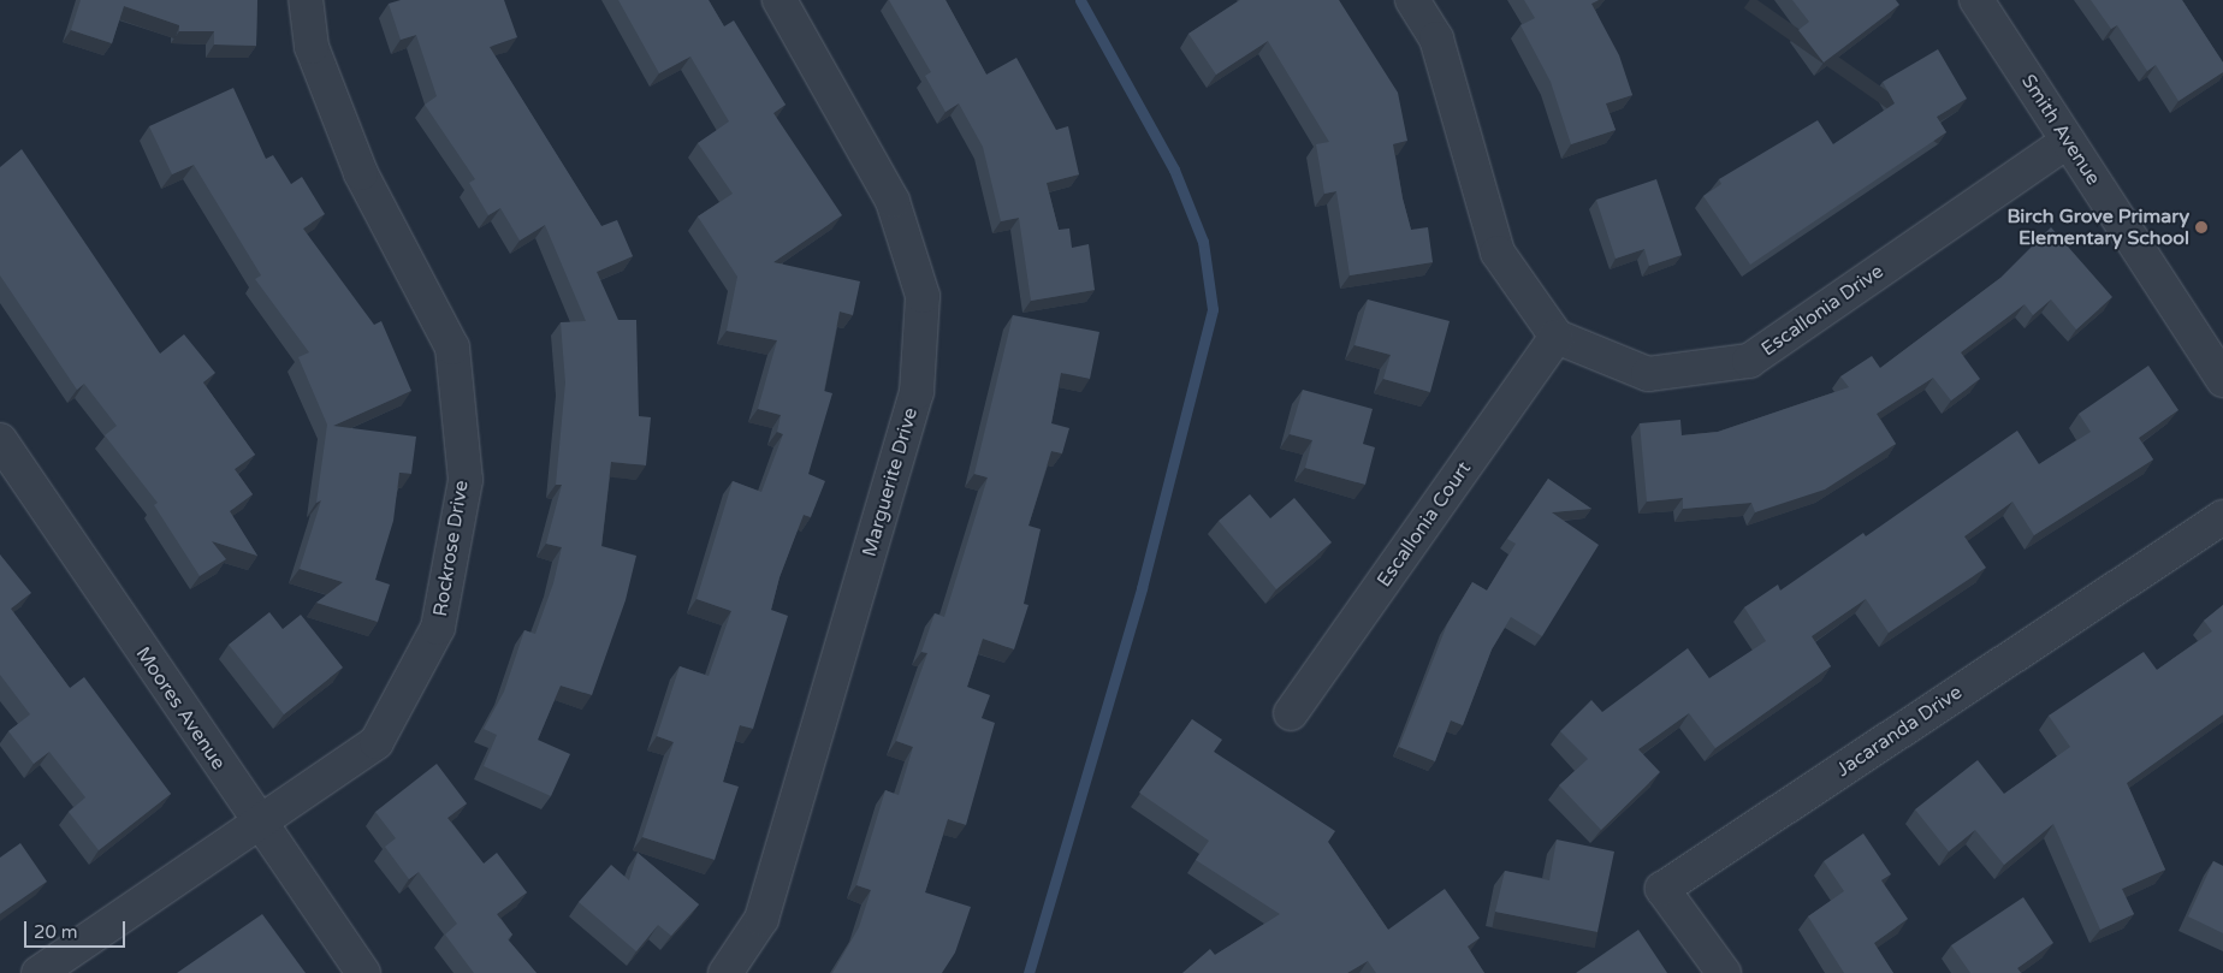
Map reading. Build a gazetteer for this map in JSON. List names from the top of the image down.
{
  "streets": {
    "street": [
      "Smith Avenue",
      "Escallonia Drive",
      "Marguerite Drive",
      "Escallonia Court",
      "Rockrose Drive",
      "Moores Avenue",
      "Jacaranda Drive"
    ]
  },
  "crossings": [
    ["Smith Avenue", "Escallonia Drive"],
    ["Escallonia Drive", "Escallonia Court"],
    ["Rockrose Drive", "Moores Avenue"]
  ],
  "places": ["Birch Grove Primary Elementary School"],
  "scale_bar": "20 m"
}
